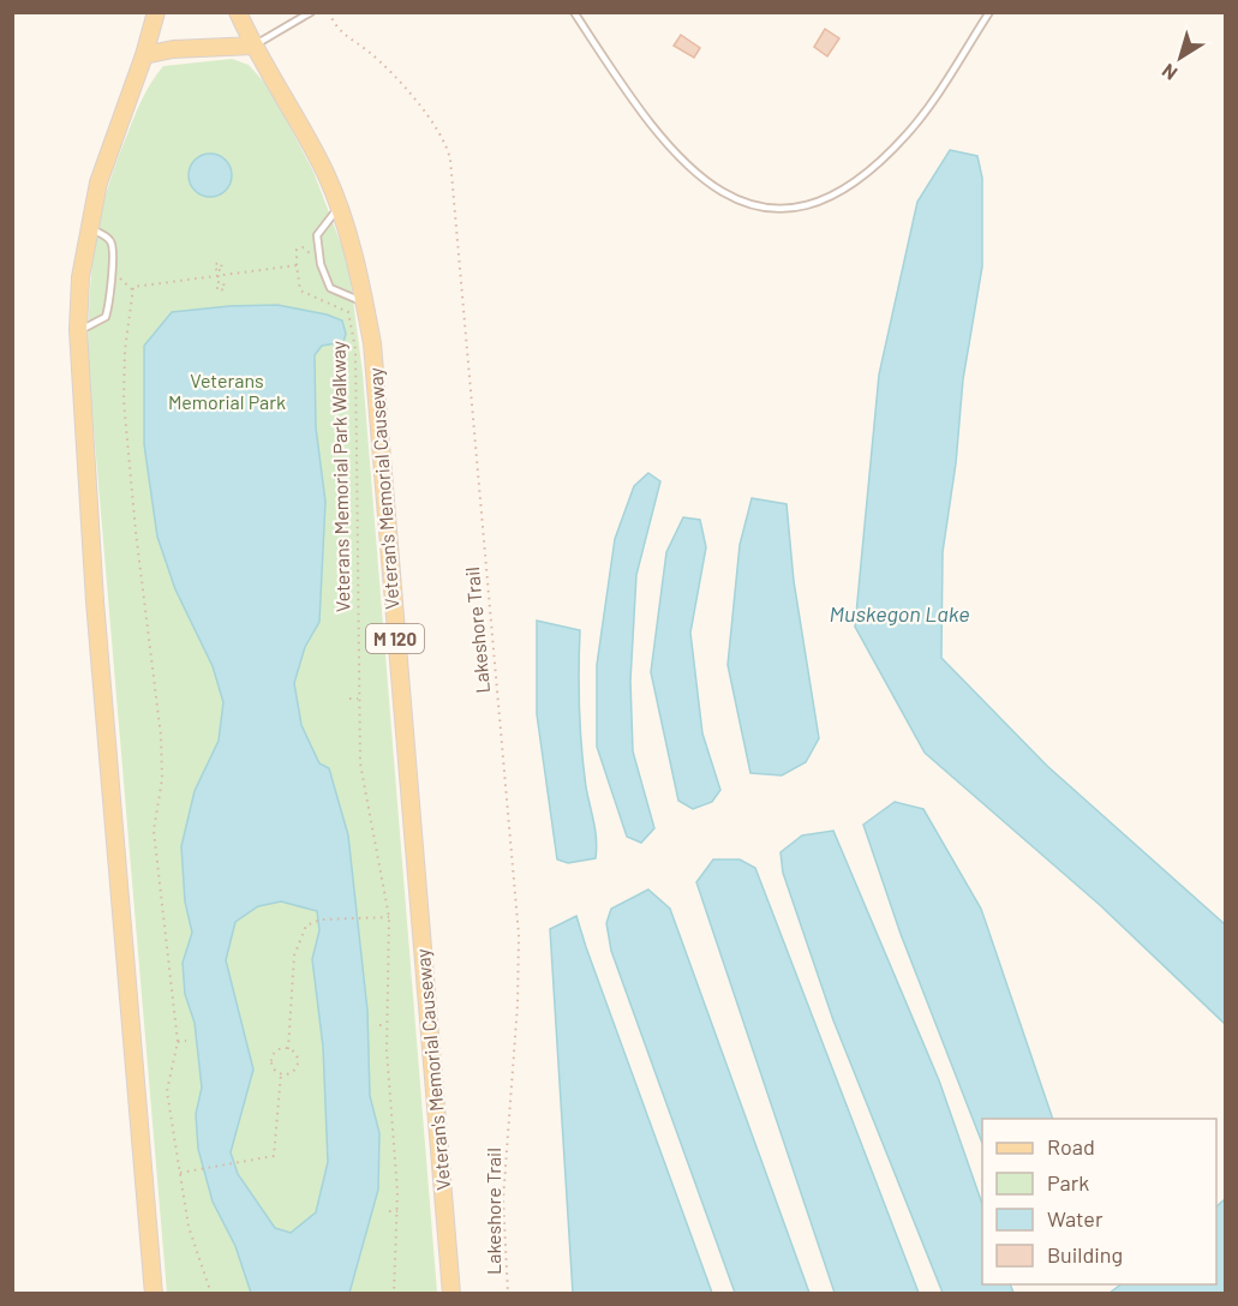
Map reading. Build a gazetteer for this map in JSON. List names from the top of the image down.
{
  "streets": {
    "main road": ["Veteran's Memorial Causeway", "M 120"],
    "path": ["Veterans Memorial Park Walkway", "Lakeshore Trail"]
  },
  "water": ["Muskegon Lake"],
  "parks": ["Veterans Memorial Park"],
  "legend": [
    "Road",
    "Park",
    "Water",
    "Building"
  ],
  "north": "bottom left"
}
